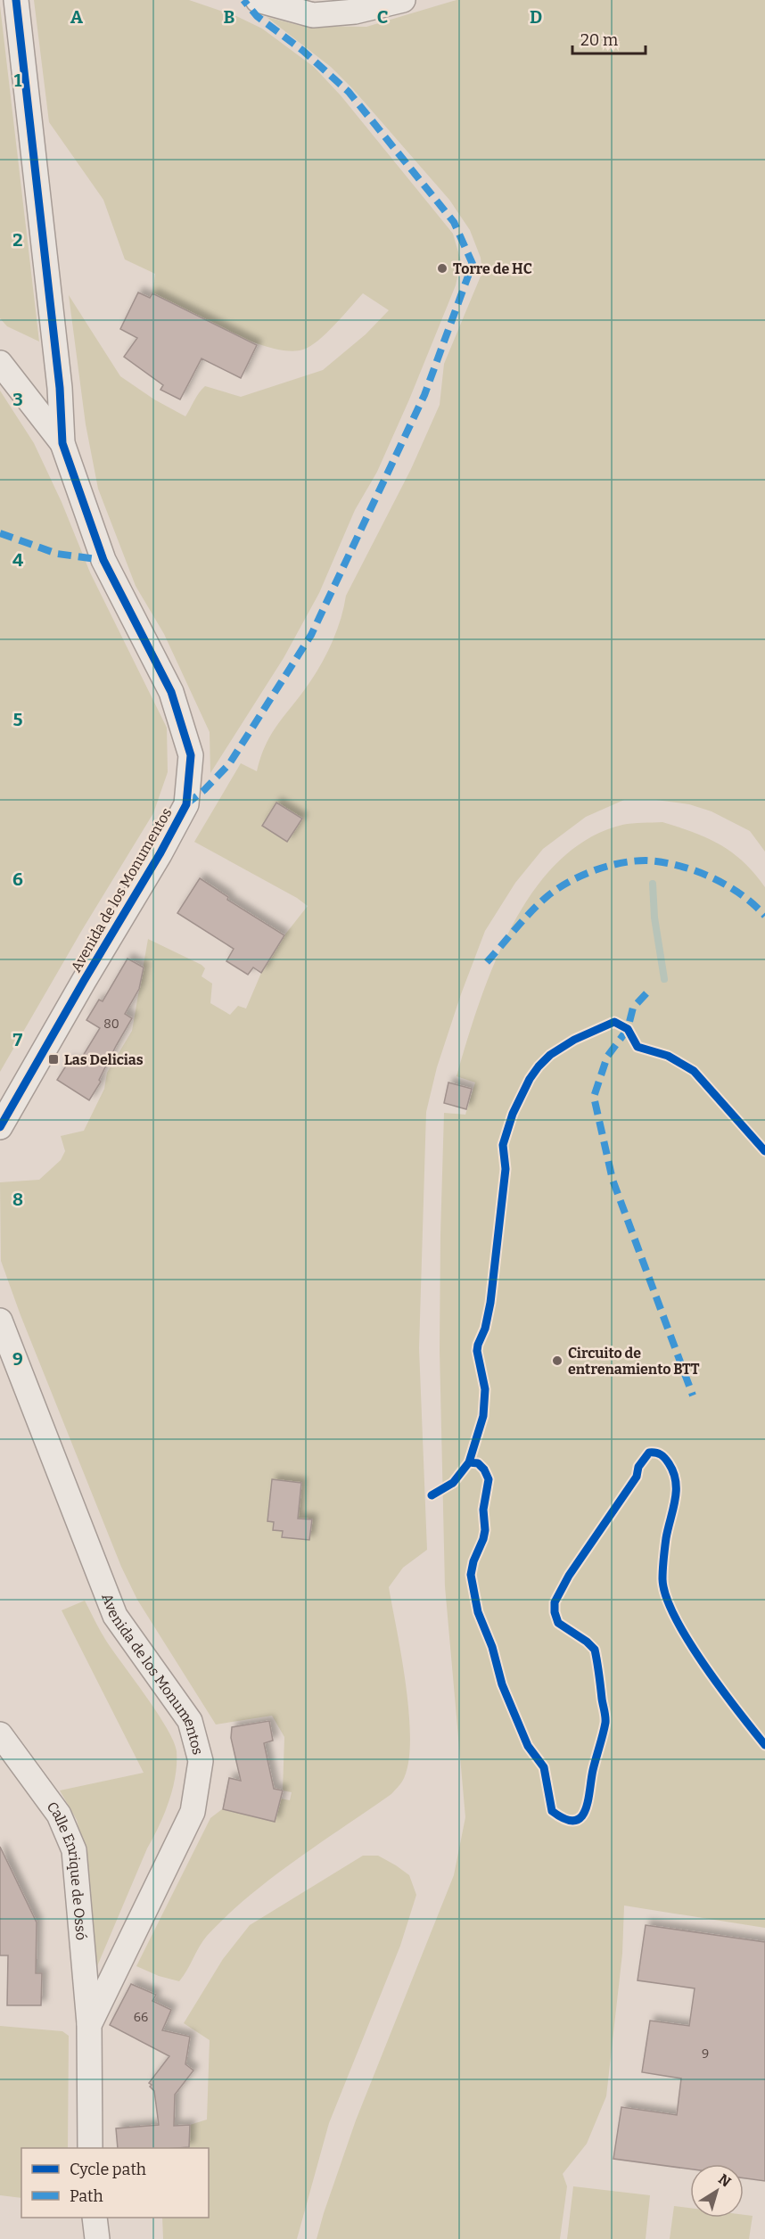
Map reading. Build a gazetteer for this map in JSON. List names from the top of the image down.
{
  "streets": {
    "street": ["Avenida de los Monumentos", "Calle Enrique de Ossó"]
  },
  "crossings": [
    ["Avenida de los Monumentos", "Calle Enrique de Ossó"]
  ],
  "places": {
    "other": ["Torre de HC", "Circuito de entrenamiento BTT"],
    "transit": ["Las Delicias"]
  },
  "house_numbers": ["80", "66", "9"],
  "legend": ["Cycle path", "Path"],
  "scale_bar": "20 m",
  "north": "top right",
  "grid": {
    "columns": [
      "A",
      "B",
      "C",
      "D"
    ],
    "rows": [
      "1",
      "2",
      "3",
      "4",
      "5",
      "6",
      "7",
      "8",
      "9"
    ]
  }
}
